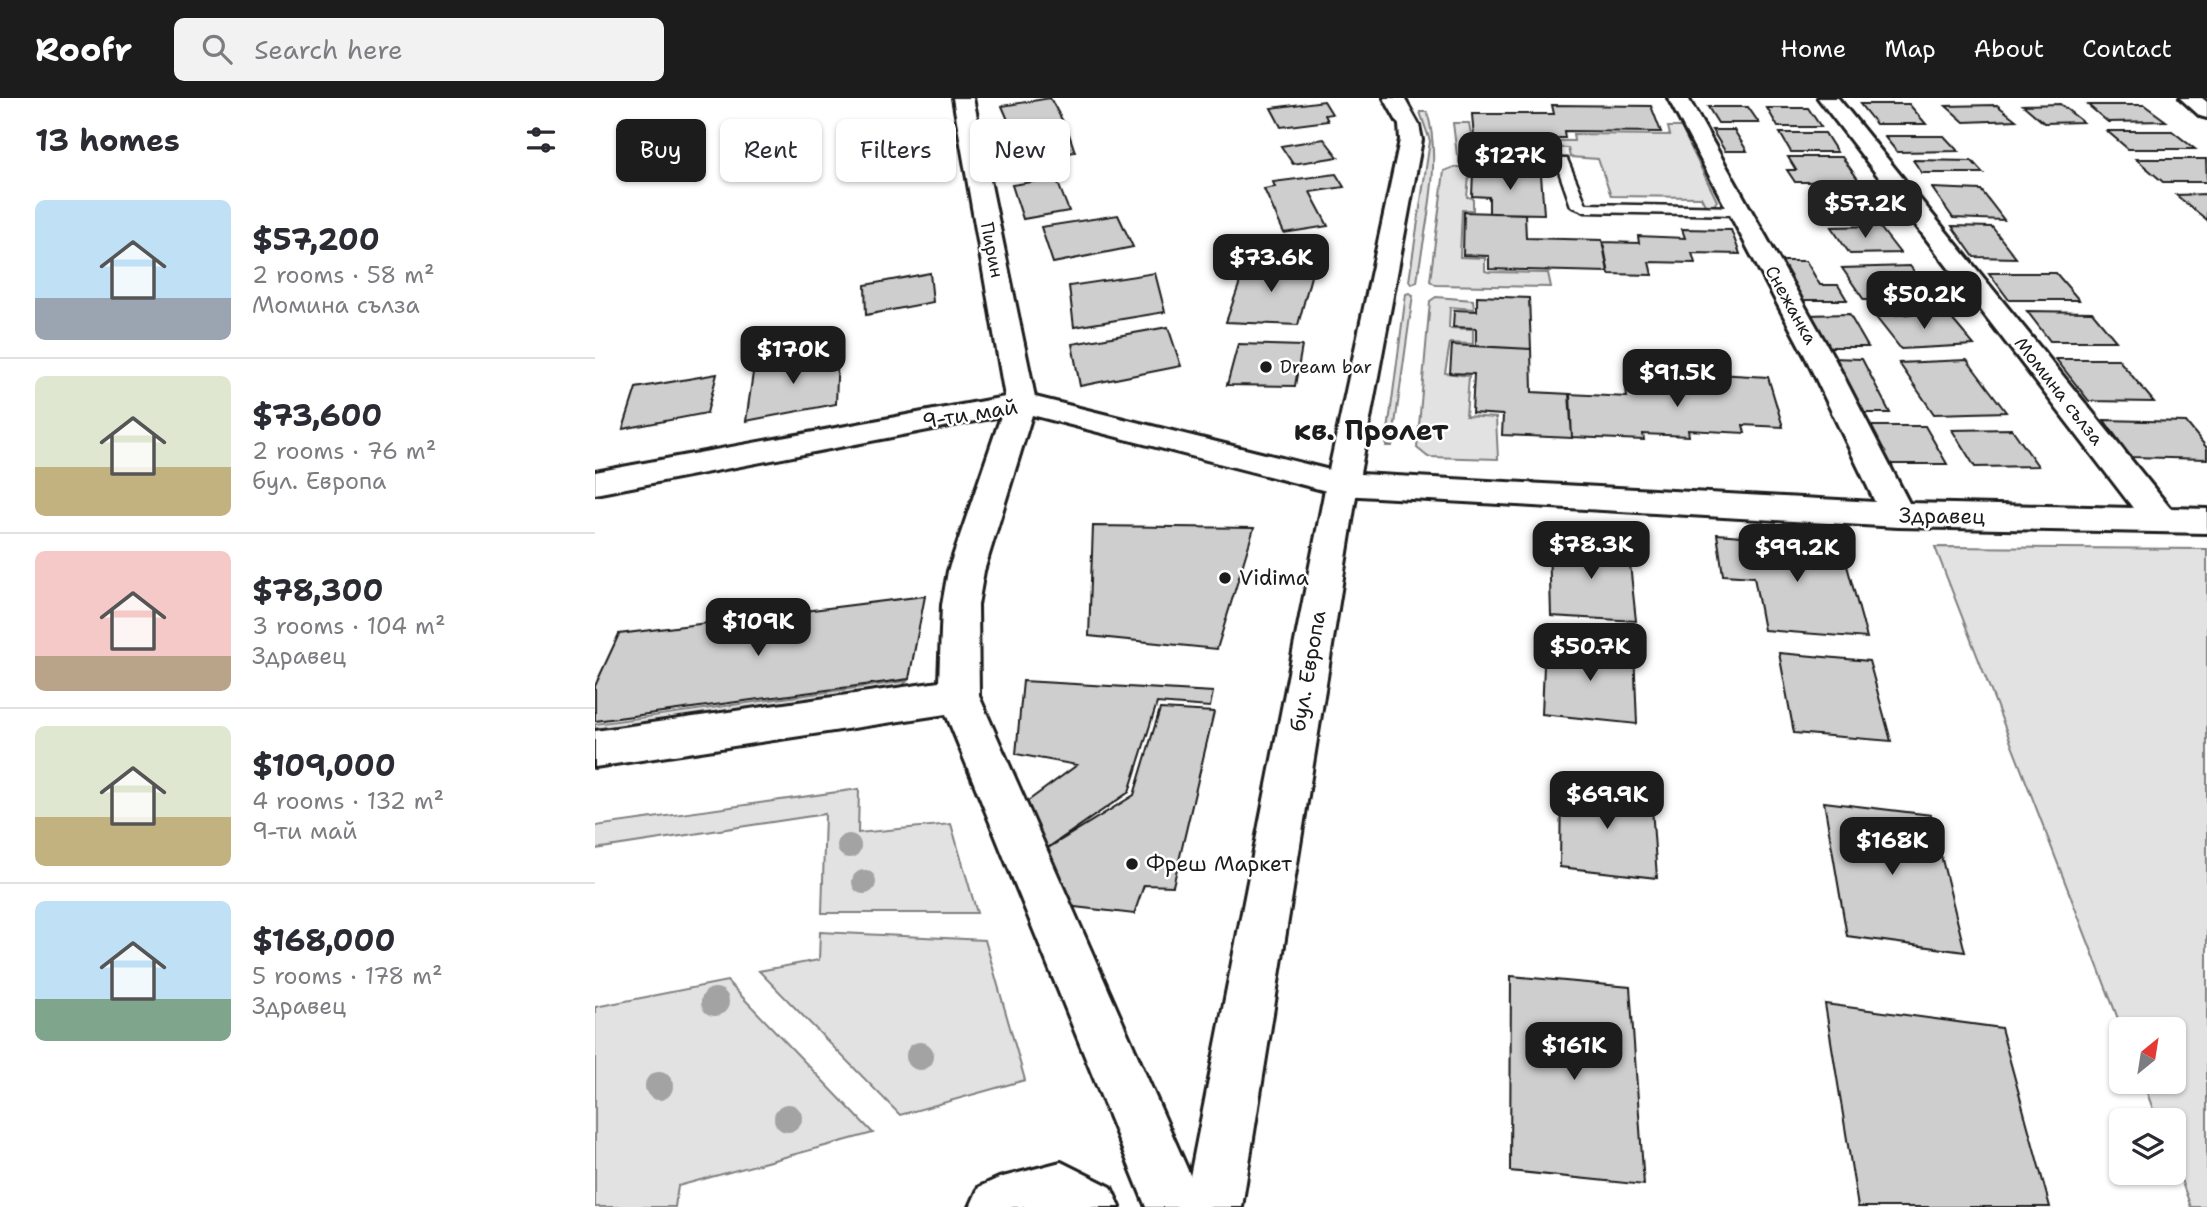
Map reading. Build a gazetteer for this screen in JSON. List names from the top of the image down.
{
  "streets": {
    "street": [
      "Пирин",
      "Снежанка",
      "Момина сълза",
      "9-ти май",
      "Здравец",
      "бул. Европа"
    ]
  },
  "crossings": [
    ["Пирин", "9-ти май"],
    ["Снежанка", "Здравец"],
    ["Момина сълза", "Здравец"],
    ["9-ти май", "Здравец"],
    ["9-ти май", "бул. Европа"],
    ["Здравец", "бул. Европа"]
  ],
  "districts": ["кв. Пролет"],
  "places": ["Dream bar", "Vidima", "Фреш Маркет"],
  "north": "top right",
  "page": {
    "header": "Roofr",
    "search": "Search here",
    "nav": [
      "Home",
      "Map",
      "About",
      "Contact"
    ],
    "heading": "13 homes",
    "chip": [
      "Buy",
      "Rent",
      "Filters",
      "New"
    ],
    "price": [
      "$127K",
      "$57.2K",
      "$73.6K",
      "$50.2K",
      "$170K",
      "$91.5K",
      "$78.3K",
      "$99.2K",
      "$109K",
      "$50.7K",
      "$69.9K",
      "$168K",
      "$161K"
    ],
    "list": [
      {
        "name": "$57,200",
        "note": "2 rooms · 58 m² · Момина сълза"
      },
      {
        "name": "$73,600",
        "note": "2 rooms · 76 m² · бул. Европа"
      },
      {
        "name": "$78,300",
        "note": "3 rooms · 104 m² · Здравец"
      },
      {
        "name": "$109,000",
        "note": "4 rooms · 132 m² · 9-ти май"
      },
      {
        "name": "$168,000",
        "note": "5 rooms · 178 m² · Здравец"
      }
    ]
  }
}
